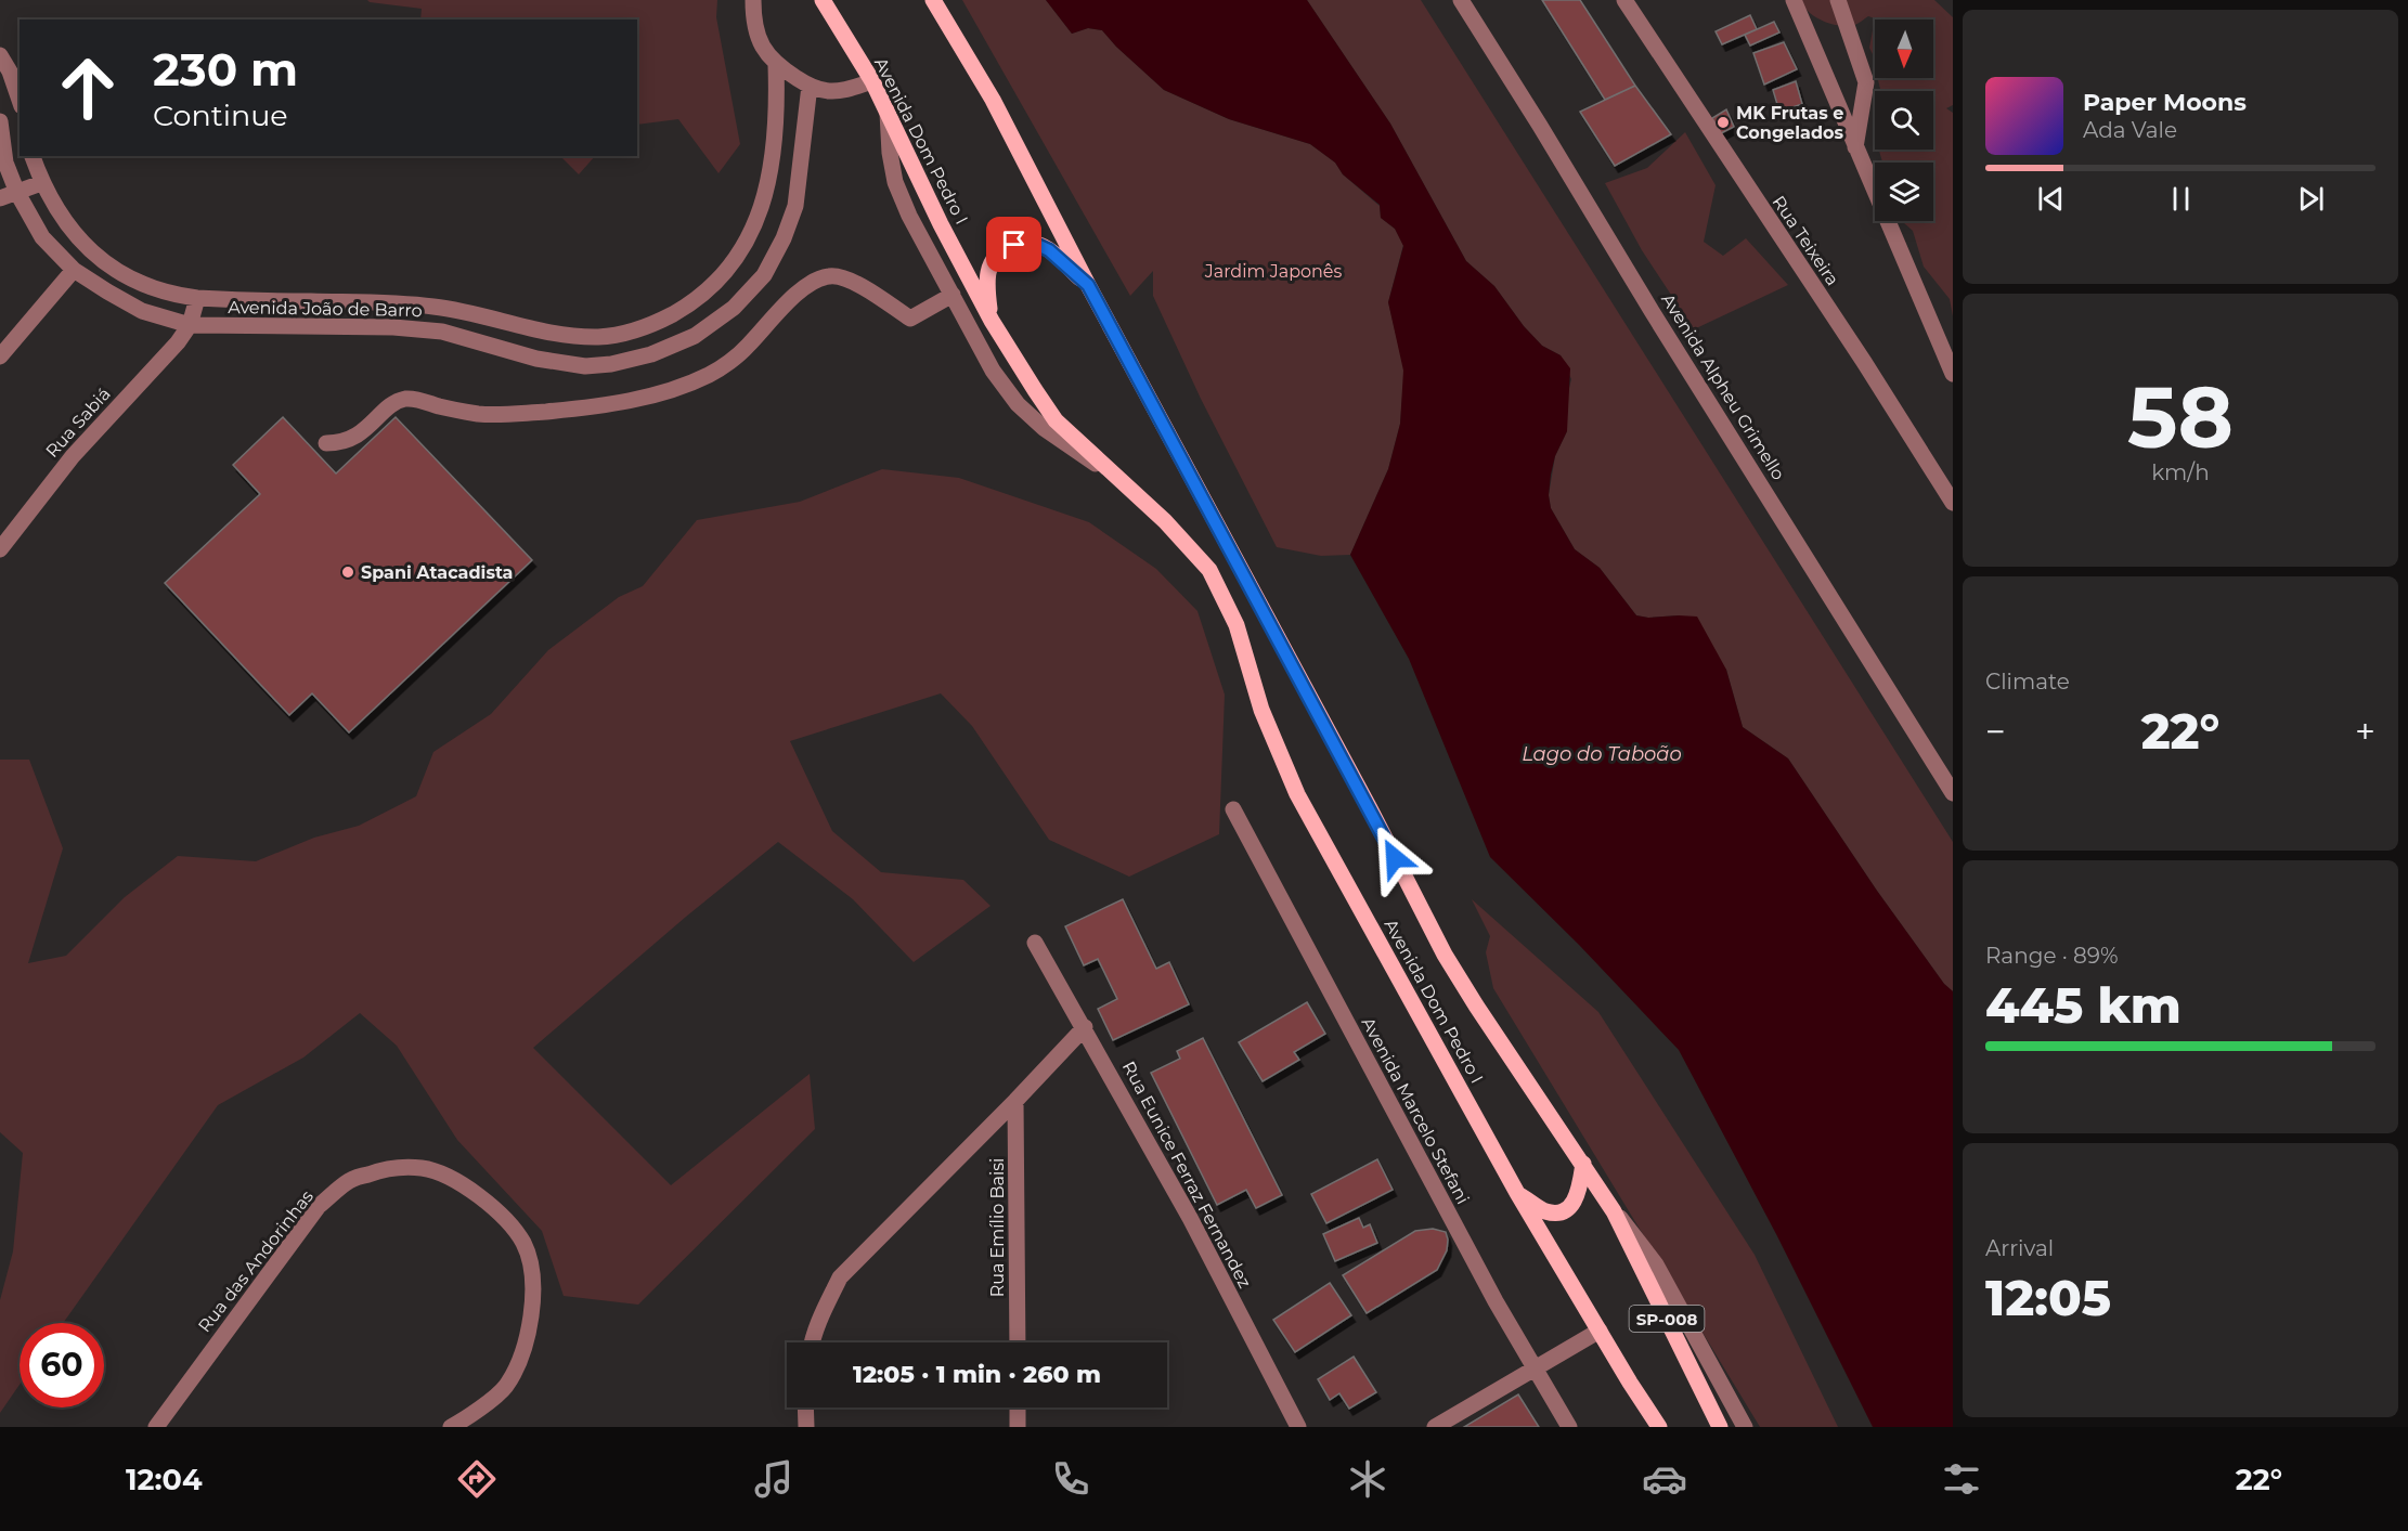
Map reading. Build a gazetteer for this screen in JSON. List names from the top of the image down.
{
  "streets": {
    "main road": ["Avenida Dom Pedro I", "SP-008"],
    "street": [
      "Rua Teixeira",
      "Avenida João de Barro",
      "Avenida Alpheu Grimello",
      "Rua Sabiá",
      "Avenida Marcelo Stefani",
      "Rua Eunice Ferraz Fernandez",
      "Rua Emílio Baisi",
      "Rua das Andorinhas"
    ]
  },
  "crossings": [
    ["Avenida João de Barro", "Rua Sabiá"]
  ],
  "water": ["Lago do Taboão"],
  "parks": ["Jardim Japonês"],
  "places": ["MK Frutas e Congelados", "Spani Atacadista"],
  "north": "bottom",
  "page": {
    "turn": ["230 m", "Continue"],
    "song": ["Paper Moons", "Ada Vale"],
    "tile": [
      ["58", "km/h"],
      "Climate",
      ["Range · 89%", "445 km"],
      ["Arrival", "12:05"]
    ],
    "heat": ["−", "22°", "+"],
    "limit": "60",
    "trip": "12:05 · 1 min · 260 m",
    "tabs": ["12:04", "22°"]
  }
}
